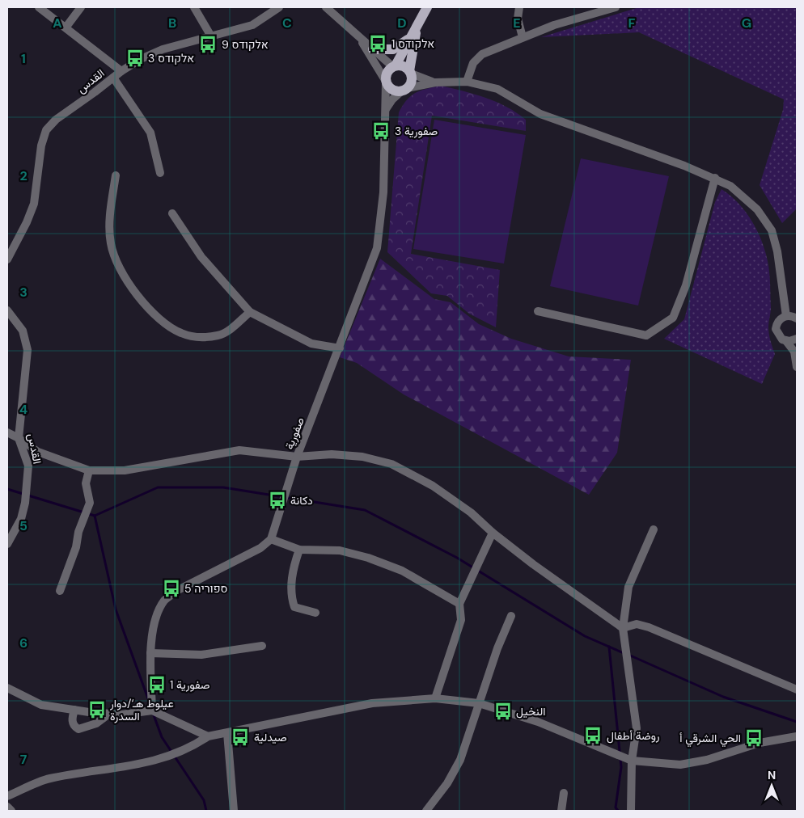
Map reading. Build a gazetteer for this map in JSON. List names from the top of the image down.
{
  "streets": {
    "street": ["القدس", "صفورية"]
  },
  "places": {
    "bus stop": [
      "אלקודס 1",
      "אלקודס 9",
      "אלקודס 3",
      "صفورية 3",
      "دكانة",
      "ספוריה 5",
      "صفورية 1",
      "عيلوط هـ‘/دوار السدرة",
      "النخيل",
      "روضة أطفال",
      "صيدلية",
      "الحي الشرقي أ"
    ]
  },
  "north": "top",
  "grid": {
    "columns": [
      "A",
      "B",
      "C",
      "D",
      "E",
      "F",
      "G"
    ],
    "rows": [
      "1",
      "2",
      "3",
      "4",
      "5",
      "6",
      "7"
    ]
  }
}
